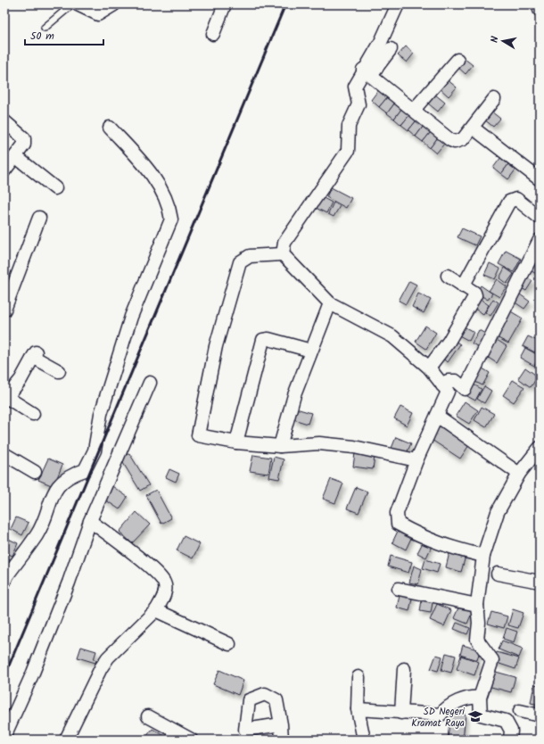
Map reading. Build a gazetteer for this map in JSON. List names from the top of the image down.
{
  "places": {
    "school or university": ["SD Negeri Kramat Raya"]
  },
  "scale_bar": "50 m",
  "north": "left"
}
